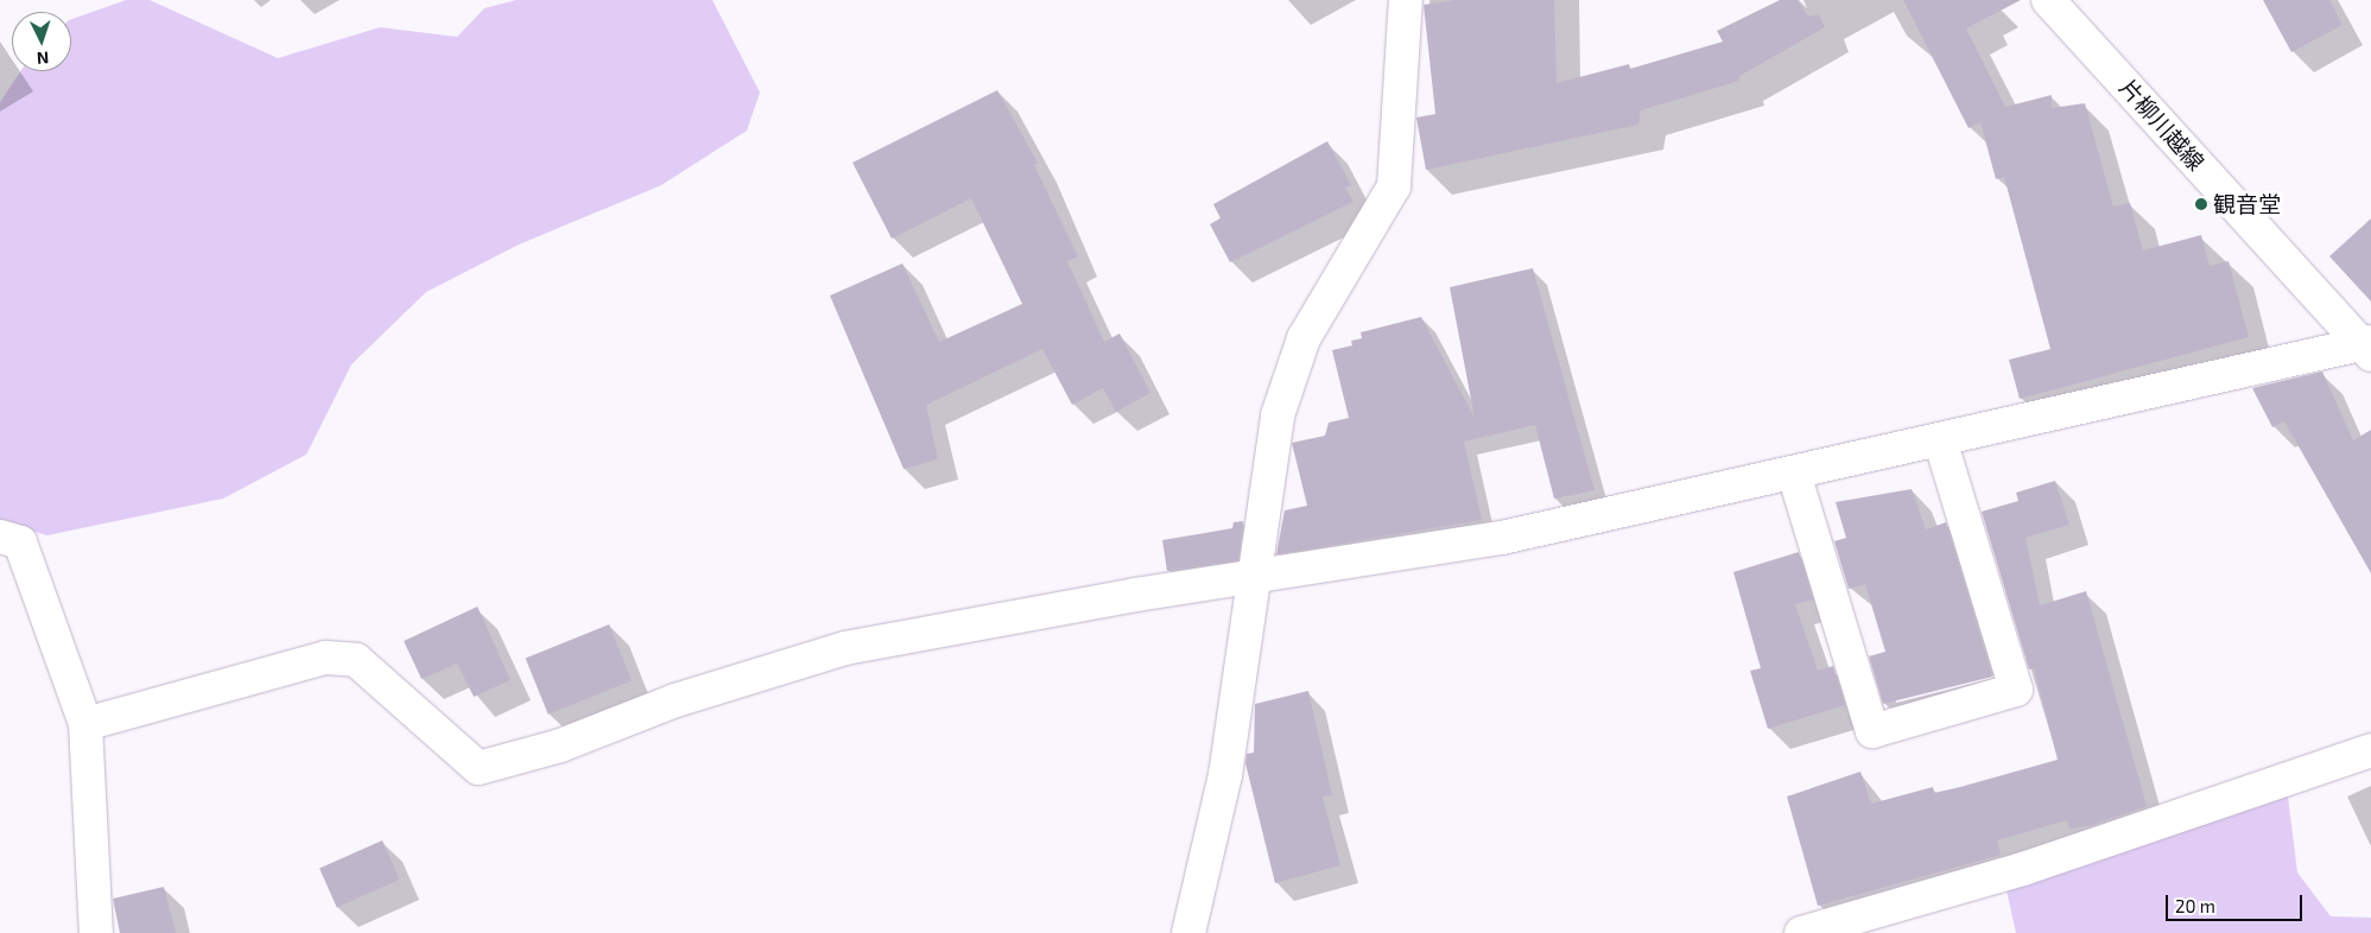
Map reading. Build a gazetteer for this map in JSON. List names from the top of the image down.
{
  "streets": {
    "street": ["片柳川越線"]
  },
  "places": ["観音堂"],
  "scale_bar": "20 m",
  "north": "bottom"
}
